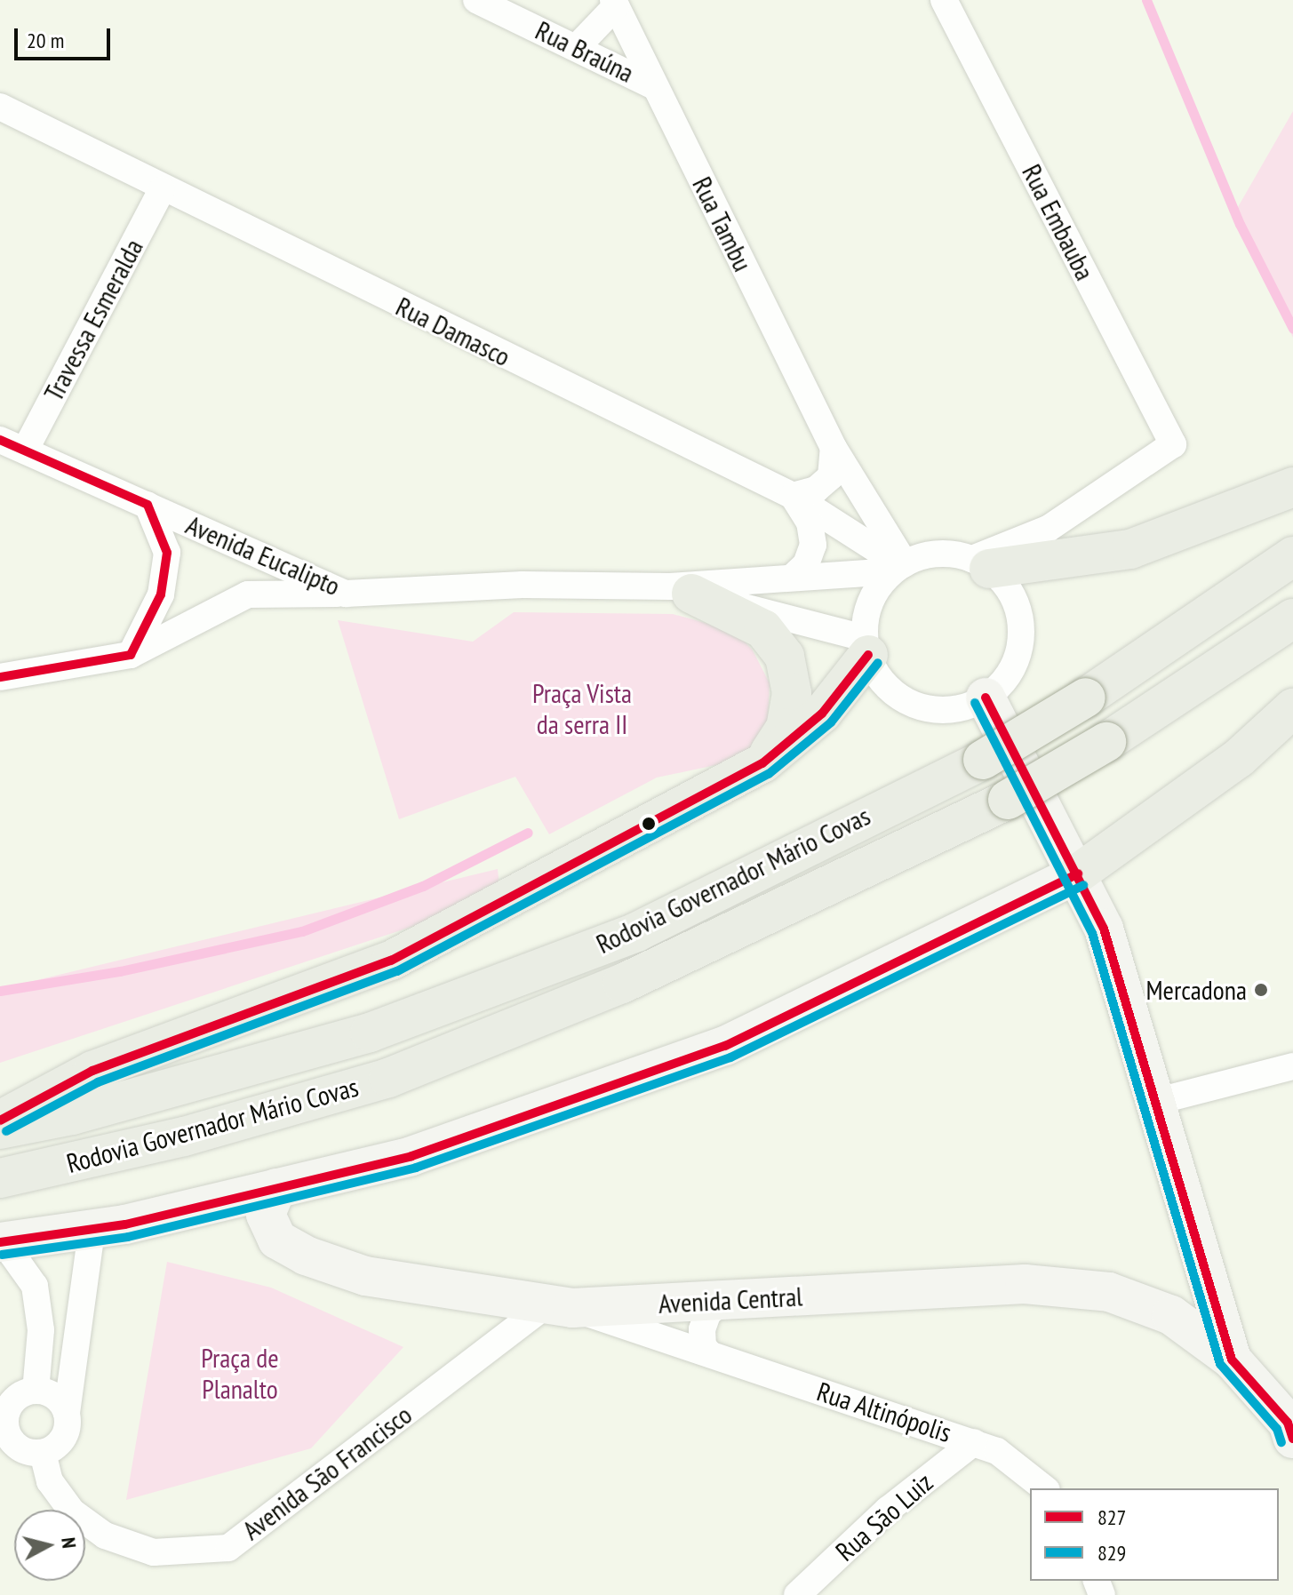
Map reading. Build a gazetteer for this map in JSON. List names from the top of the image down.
{
  "streets": {
    "main road": ["Rodovia Governador Mário Covas"],
    "street": [
      "Rua Braúna",
      "Rua Embauba",
      "Rua Tambu",
      "Travessa Esmeralda",
      "Rua Damasco",
      "Avenida Eucalipto",
      "Avenida Central",
      "Rua Altinópolis",
      "Avenida São Francisco",
      "Rua São Luiz"
    ]
  },
  "crossings": [
    ["Rua Braúna", "Rua Tambu"],
    ["Rua Embauba", "Rua Tambu"],
    ["Rua Embauba", "Rua Damasco"],
    ["Rua Embauba", "Avenida Eucalipto"],
    ["Rua Tambu", "Rua Damasco"],
    ["Rua Tambu", "Avenida Eucalipto"],
    ["Travessa Esmeralda", "Rua Damasco"],
    ["Travessa Esmeralda", "Avenida Eucalipto"],
    ["Rua Damasco", "Avenida Eucalipto"],
    ["Avenida Central", "Rua Altinópolis"],
    ["Avenida Central", "Avenida São Francisco"],
    ["Rua Altinópolis", "Avenida São Francisco"],
    ["Rua Altinópolis", "Rua São Luiz"]
  ],
  "parks": ["Praça Vista da serra II", "Praça de Planalto"],
  "places": ["Mercadona"],
  "lines": ["transit line 827", "transit line 829"],
  "legend": ["827", "829"],
  "scale_bar": "20 m",
  "north": "right"
}
